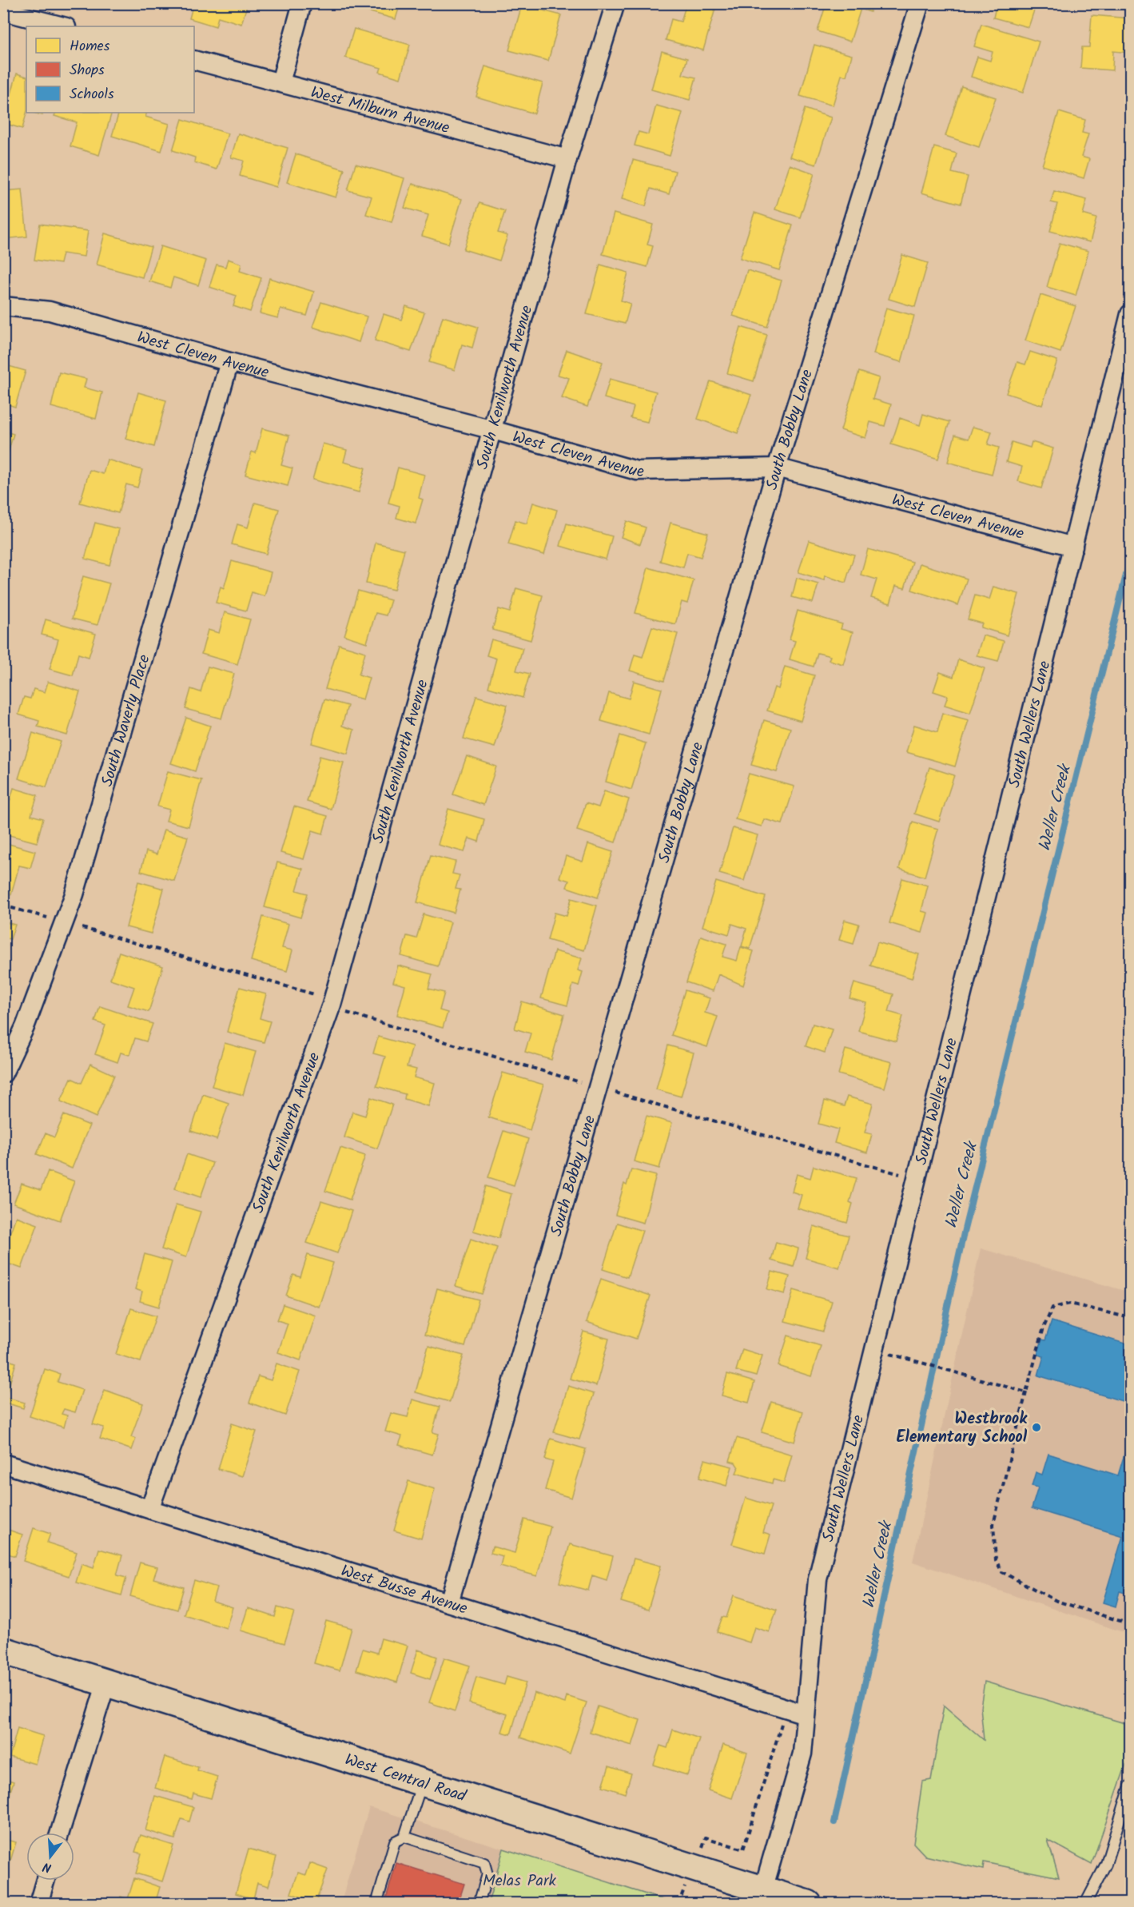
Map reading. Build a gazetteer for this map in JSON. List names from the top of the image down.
{
  "streets": {
    "main road": ["West Central Road"],
    "street": [
      "West Milburn Avenue",
      "West Cleven Avenue",
      "South Kenilworth Avenue",
      "South Bobby Lane",
      "South Waverly Place",
      "South Wellers Lane",
      "West Busse Avenue"
    ]
  },
  "crossings": [
    ["West Milburn Avenue", "South Kenilworth Avenue"],
    ["West Cleven Avenue", "South Kenilworth Avenue"],
    ["West Cleven Avenue", "South Bobby Lane"],
    ["West Cleven Avenue", "South Waverly Place"],
    ["West Cleven Avenue", "South Wellers Lane"],
    ["South Kenilworth Avenue", "West Busse Avenue"],
    ["South Bobby Lane", "West Busse Avenue"],
    ["South Wellers Lane", "West Busse Avenue"],
    ["South Wellers Lane", "West Central Road"]
  ],
  "water": ["Weller Creek"],
  "parks": ["Melas Park"],
  "places": ["Westbrook Elementary School"],
  "legend": ["Homes", "Shops", "Schools"],
  "north": "bottom"
}
